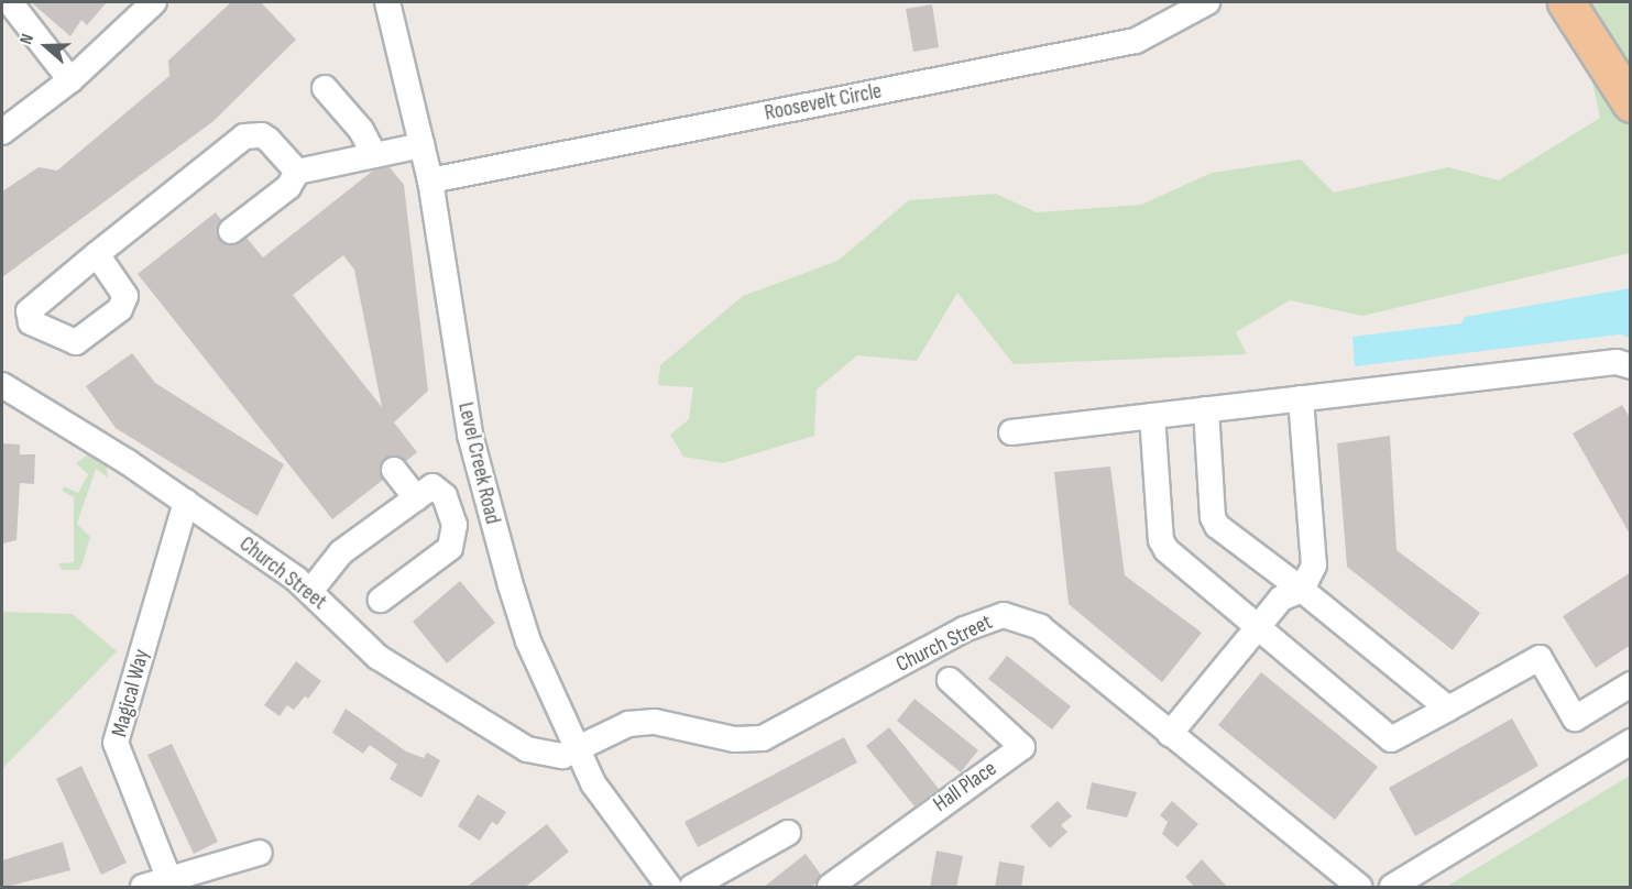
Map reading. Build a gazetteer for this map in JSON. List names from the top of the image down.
{
  "streets": {
    "street": [
      "Roosevelt Circle",
      "Level Creek Road",
      "Church Street",
      "Magical Way",
      "Hall Place"
    ]
  },
  "crossings": [
    ["Roosevelt Circle", "Level Creek Road"],
    ["Level Creek Road", "Church Street"],
    ["Church Street", "Magical Way"]
  ],
  "north": "left"
}
